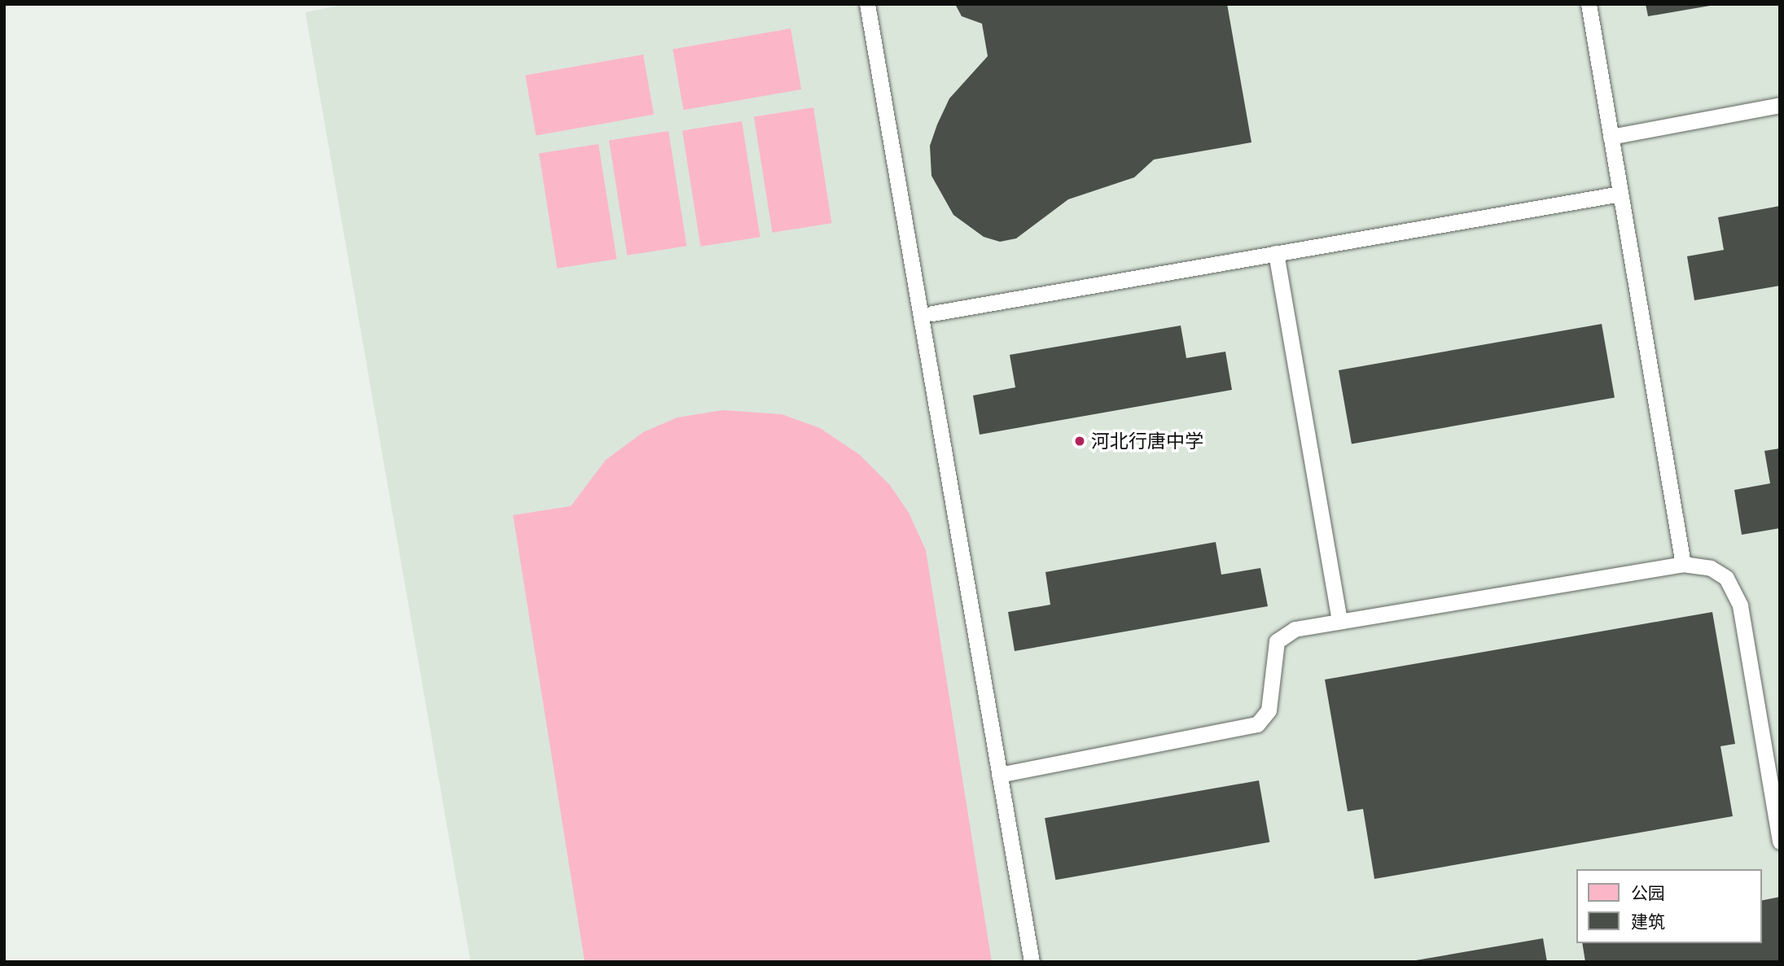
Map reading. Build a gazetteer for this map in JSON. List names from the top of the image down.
{
  "places": ["河北行唐中学"],
  "legend": ["公园", "建筑"]
}
